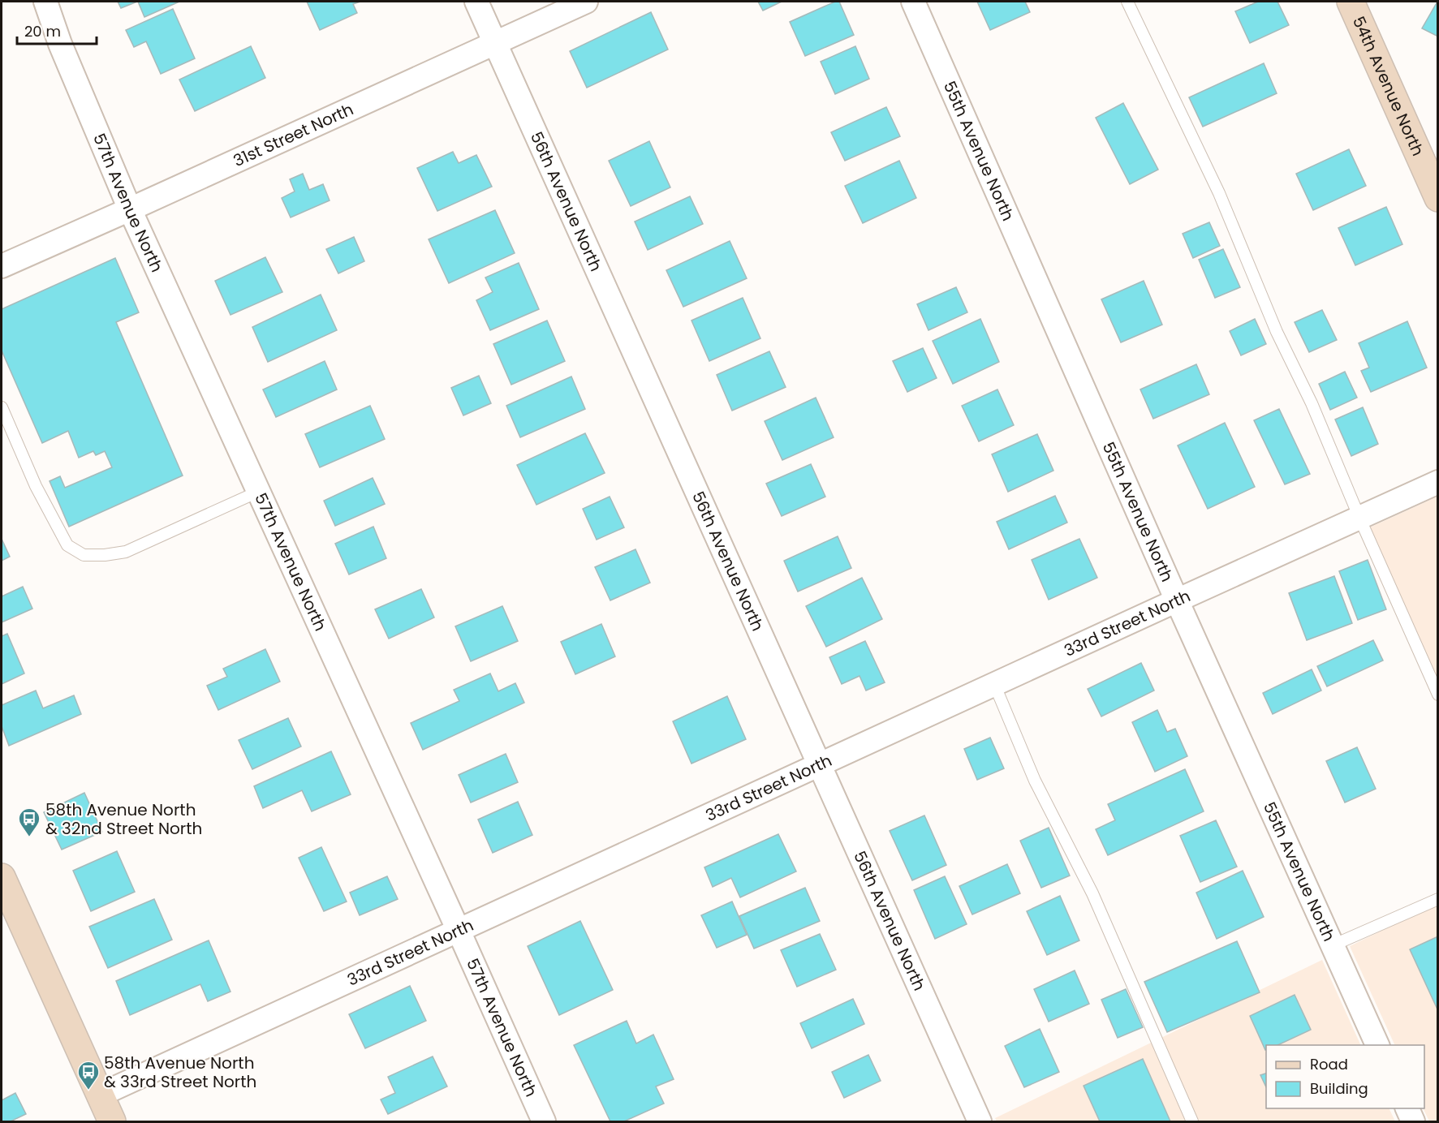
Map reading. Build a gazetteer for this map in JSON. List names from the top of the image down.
{
  "streets": {
    "street": [
      "54th Avenue North",
      "31st Street North",
      "55th Avenue North",
      "56th Avenue North",
      "57th Avenue North",
      "33rd Street North"
    ]
  },
  "crossings": [
    ["31st Street North", "56th Avenue North"],
    ["31st Street North", "57th Avenue North"],
    ["55th Avenue North", "33rd Street North"],
    ["56th Avenue North", "33rd Street North"],
    ["57th Avenue North", "33rd Street North"]
  ],
  "places": {
    "bus stop": ["58th Avenue North & 32nd Street North", "58th Avenue North & 33rd Street North"]
  },
  "legend": ["Road", "Building"],
  "scale_bar": "20 m"
}
